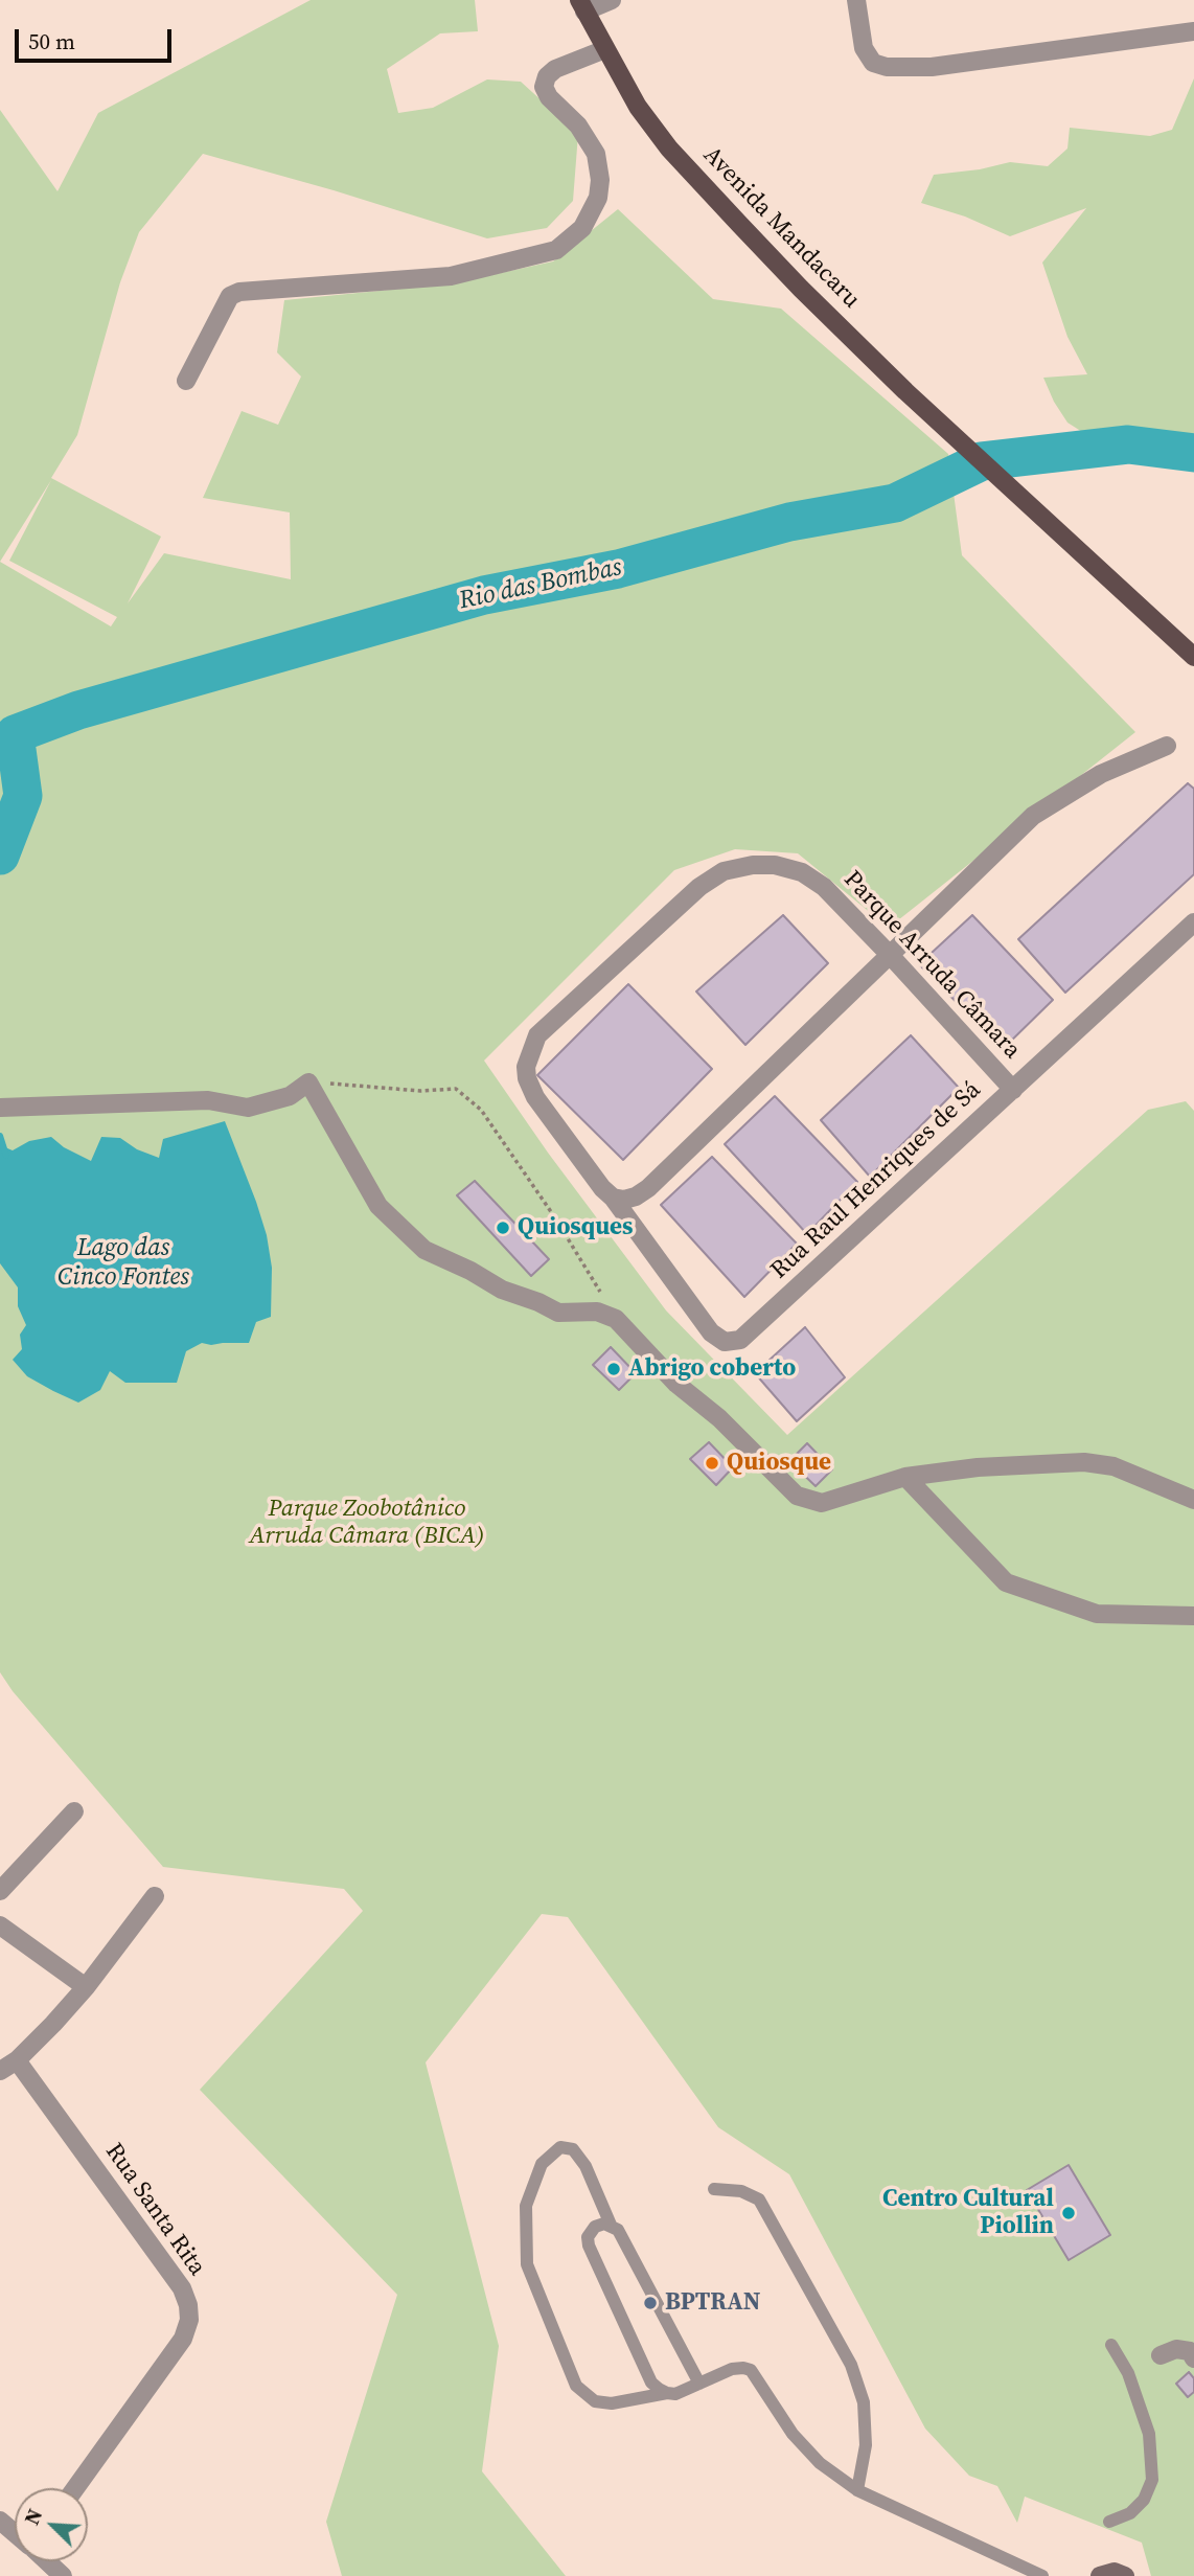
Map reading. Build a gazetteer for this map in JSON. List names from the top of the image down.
{
  "streets": {
    "main road": ["Avenida Mandacaru"],
    "street": ["Parque Arruda Câmara", "Rua Raul Henriques de Sá", "Rua Santa Rita"]
  },
  "crossings": [
    ["Parque Arruda Câmara", "Rua Raul Henriques de Sá"]
  ],
  "water": ["Rio das Bombas", "Lago das Cinco Fontes"],
  "parks": ["Parque Zoobotânico Arruda Câmara (BICA)"],
  "places": [
    "Quiosques",
    "Abrigo coberto",
    "Quiosque",
    "Centro Cultural Piollin",
    "BPTRAN"
  ],
  "scale_bar": "50 m",
  "north": "top left"
}
